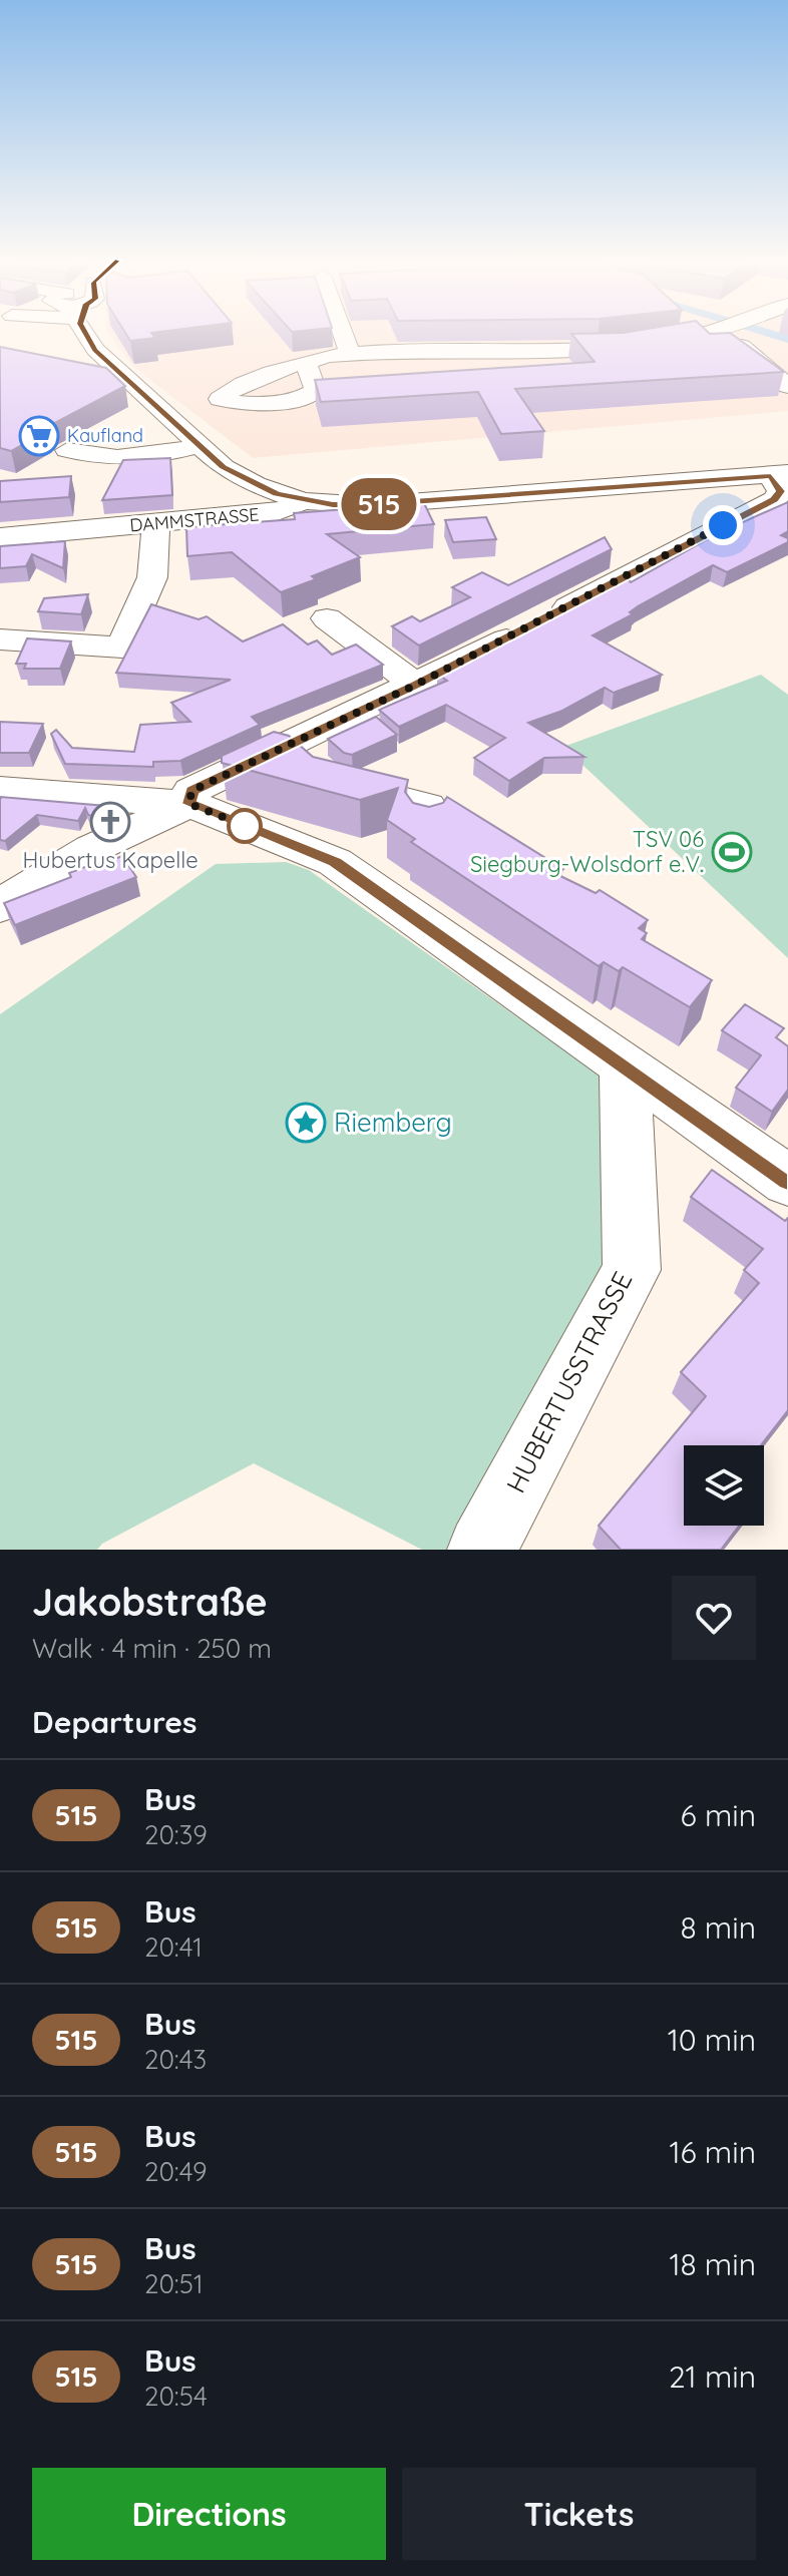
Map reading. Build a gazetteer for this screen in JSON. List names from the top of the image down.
{
  "streets": {
    "street": ["DAMMSTRASSE", "HUBERTUSSTRASSE"]
  },
  "places": {
    "supermarket": ["Kaufland"],
    "church": ["Hubertus Kapelle"],
    "sports": ["TSV 06 Siegburg-Wolsdorf e.V."],
    "place": ["Riemberg"]
  },
  "lines": ["bus line 515"],
  "page": {
    "on_map": "515",
    "heading": [
      ["Jakobstraße", "Walk · 4 min · 250 m"],
      "Departures"
    ],
    "list": [
      {
        "mark": "515",
        "name": "Bus",
        "note": "20:39",
        "value": "6 min"
      },
      {
        "mark": "515",
        "name": "Bus",
        "note": "20:41",
        "value": "8 min"
      },
      {
        "mark": "515",
        "name": "Bus",
        "note": "20:43",
        "value": "10 min"
      },
      {
        "mark": "515",
        "name": "Bus",
        "note": "20:49",
        "value": "16 min"
      },
      {
        "mark": "515",
        "name": "Bus",
        "note": "20:51",
        "value": "18 min"
      },
      {
        "mark": "515",
        "name": "Bus",
        "note": "20:54",
        "value": "21 min"
      }
    ],
    "buttons": ["Directions", "Tickets"]
  }
}
